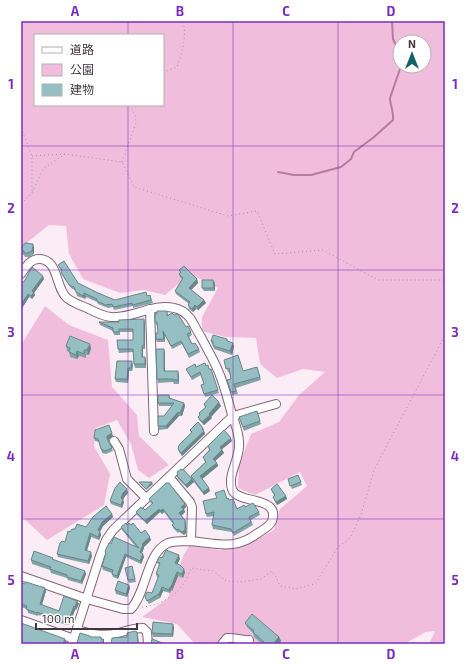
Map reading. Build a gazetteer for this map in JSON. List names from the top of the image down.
{
  "legend": ["道路", "公園", "建物"],
  "scale_bar": "100 m",
  "north": "top",
  "grid": {
    "columns": [
      "A",
      "B",
      "C",
      "D"
    ],
    "rows": [
      "1",
      "2",
      "3",
      "4",
      "5"
    ]
  }
}
